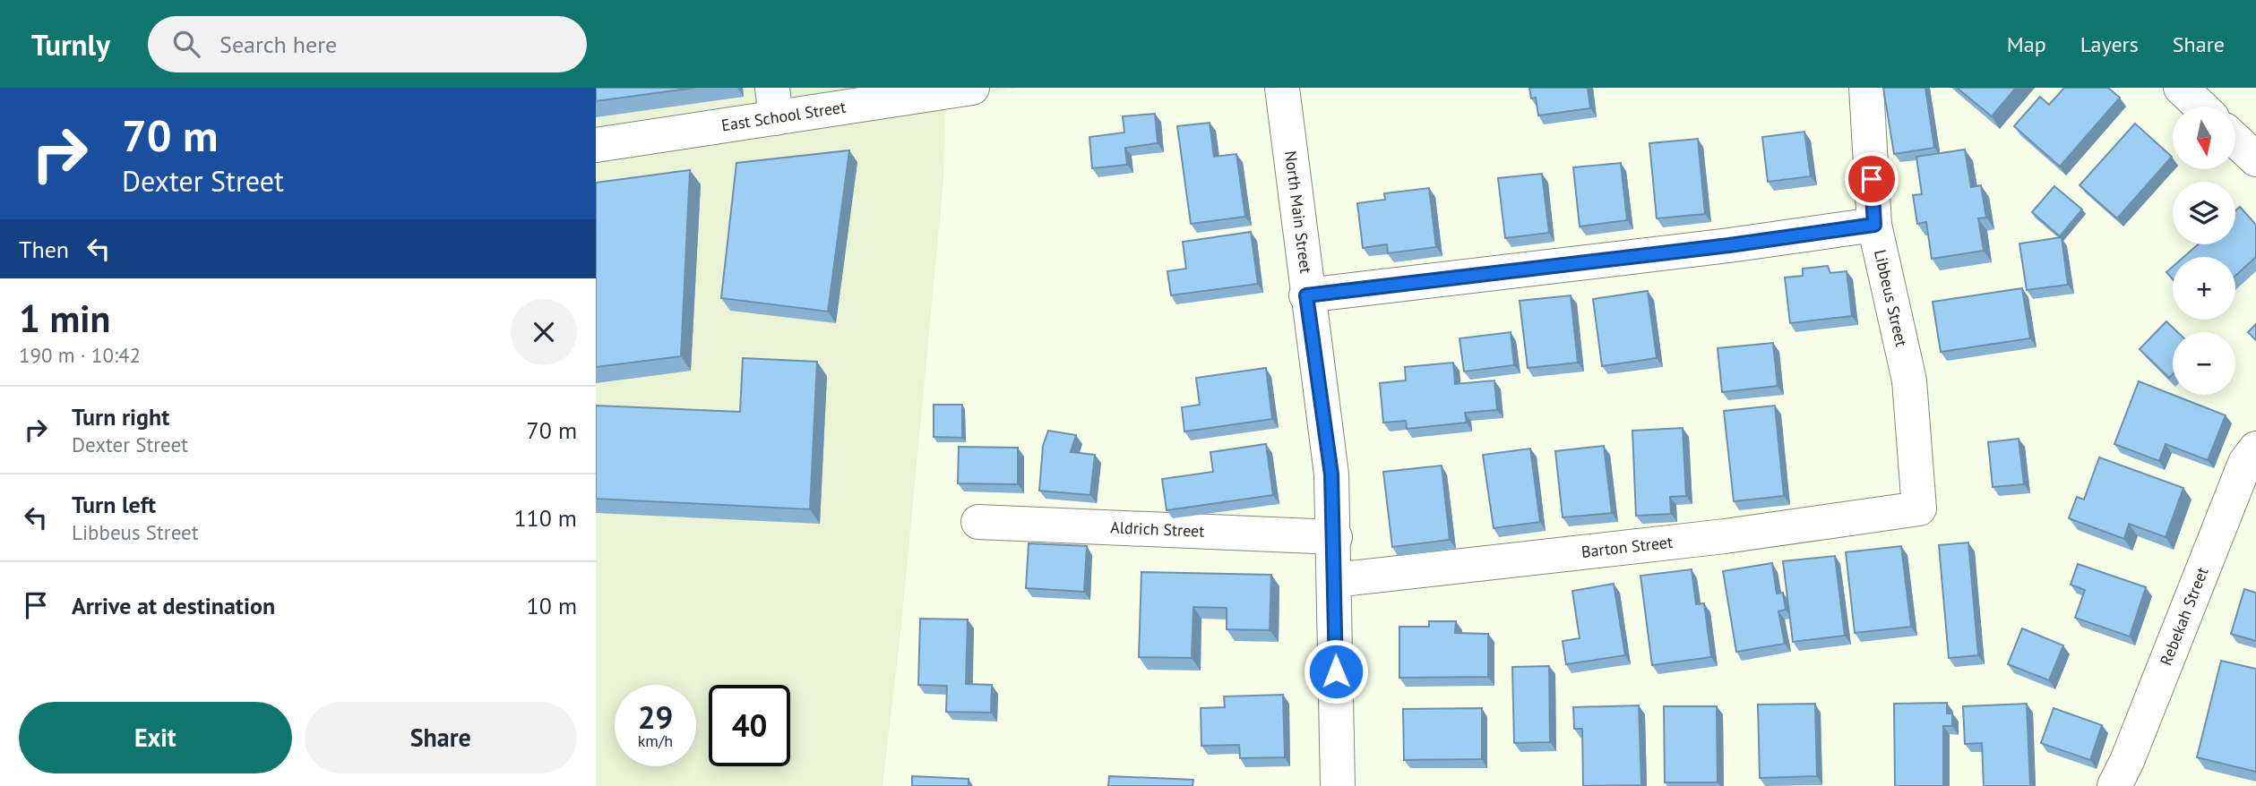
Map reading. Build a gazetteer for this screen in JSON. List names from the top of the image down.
{
  "streets": {
    "street": [
      "East School Street",
      "North Main Street",
      "Libbeus Street",
      "Aldrich Street",
      "Barton Street",
      "Rebekah Street"
    ]
  },
  "crossings": [
    ["North Main Street", "Aldrich Street"],
    ["North Main Street", "Barton Street"],
    ["Libbeus Street", "Barton Street"]
  ],
  "north": "bottom",
  "page": {
    "header": "Turnly",
    "search": "Search here",
    "nav": ["Map", "Layers", "Share"],
    "turn": ["70 m", "Dexter Street"],
    "map_buttons": ["+", "−"],
    "then": "Then",
    "heading": ["1 min", "190 m · 10:42"],
    "list": [
      {
        "name": "Turn right",
        "note": "Dexter Street",
        "value": "70 m"
      },
      {
        "name": "Turn left",
        "note": "Libbeus Street",
        "value": "110 m"
      },
      {
        "name": "Arrive at destination",
        "value": "10 m"
      }
    ],
    "speed": "29 km/h",
    "limit": "40",
    "buttons": ["Exit", "Share"]
  }
}
